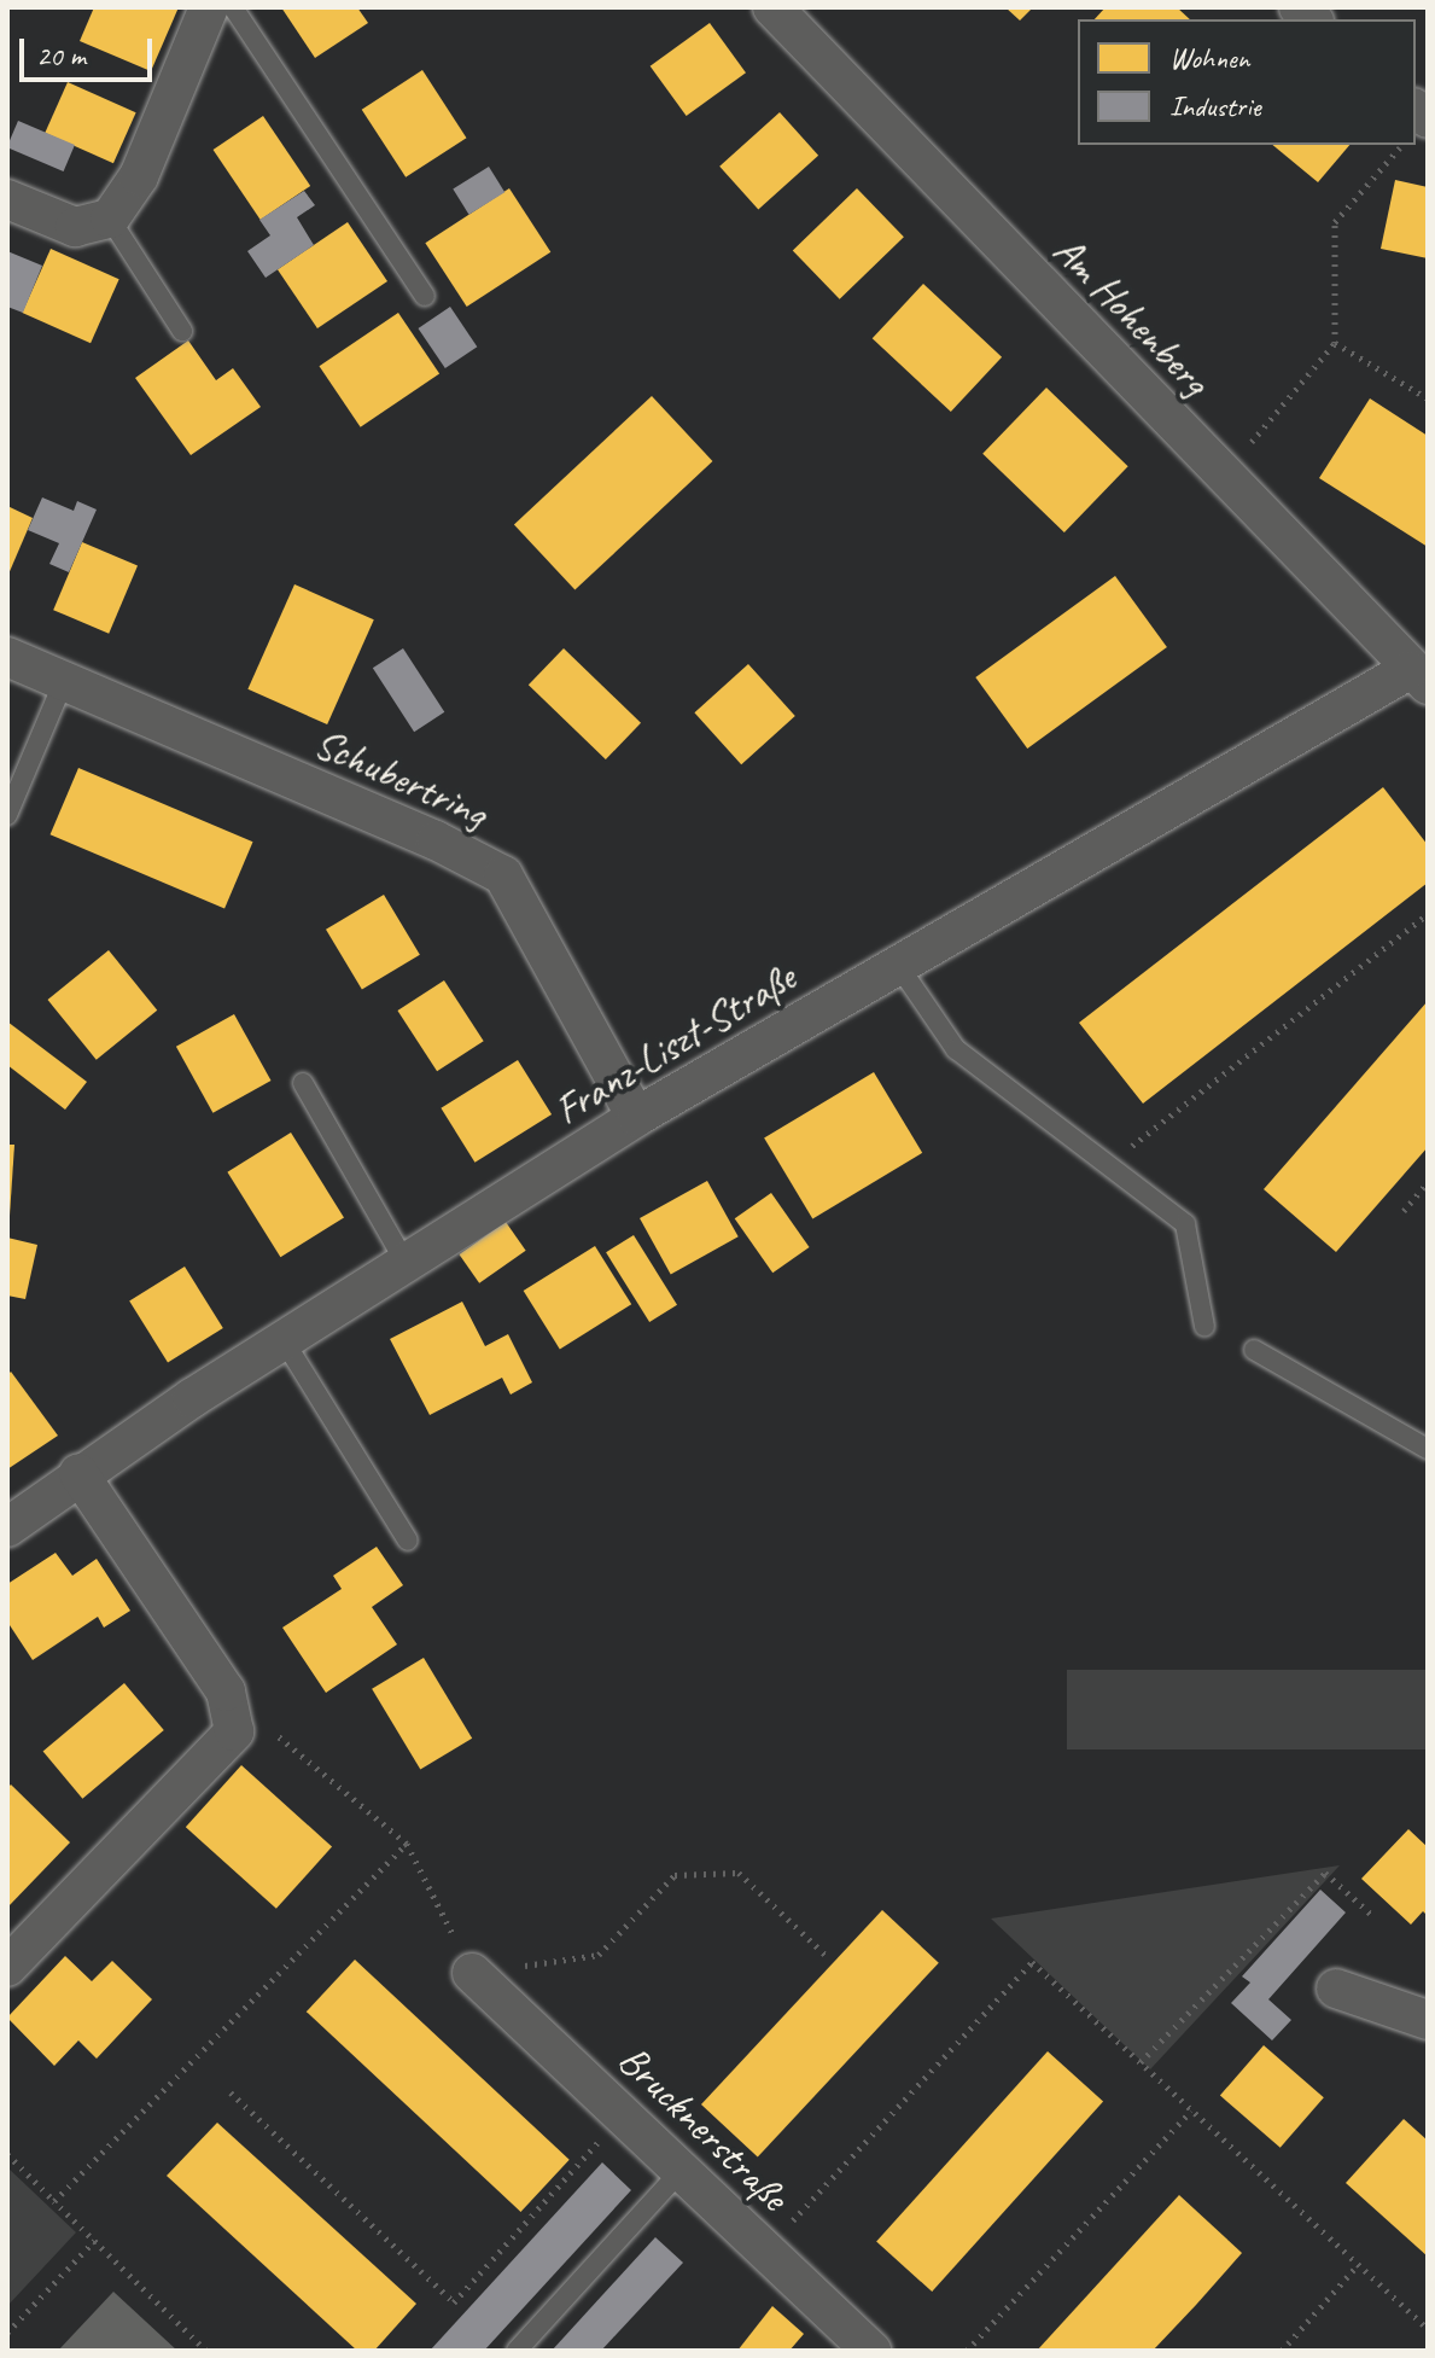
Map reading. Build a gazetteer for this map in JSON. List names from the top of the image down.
{
  "streets": {
    "street": [
      "Am Hohenberg",
      "Schubertring",
      "Franz-Liszt-Straße",
      "Brucknerstraße"
    ]
  },
  "crossings": [
    ["Am Hohenberg", "Franz-Liszt-Straße"],
    ["Schubertring", "Franz-Liszt-Straße"]
  ],
  "legend": ["Wohnen", "Industrie"],
  "scale_bar": "20 m"
}
